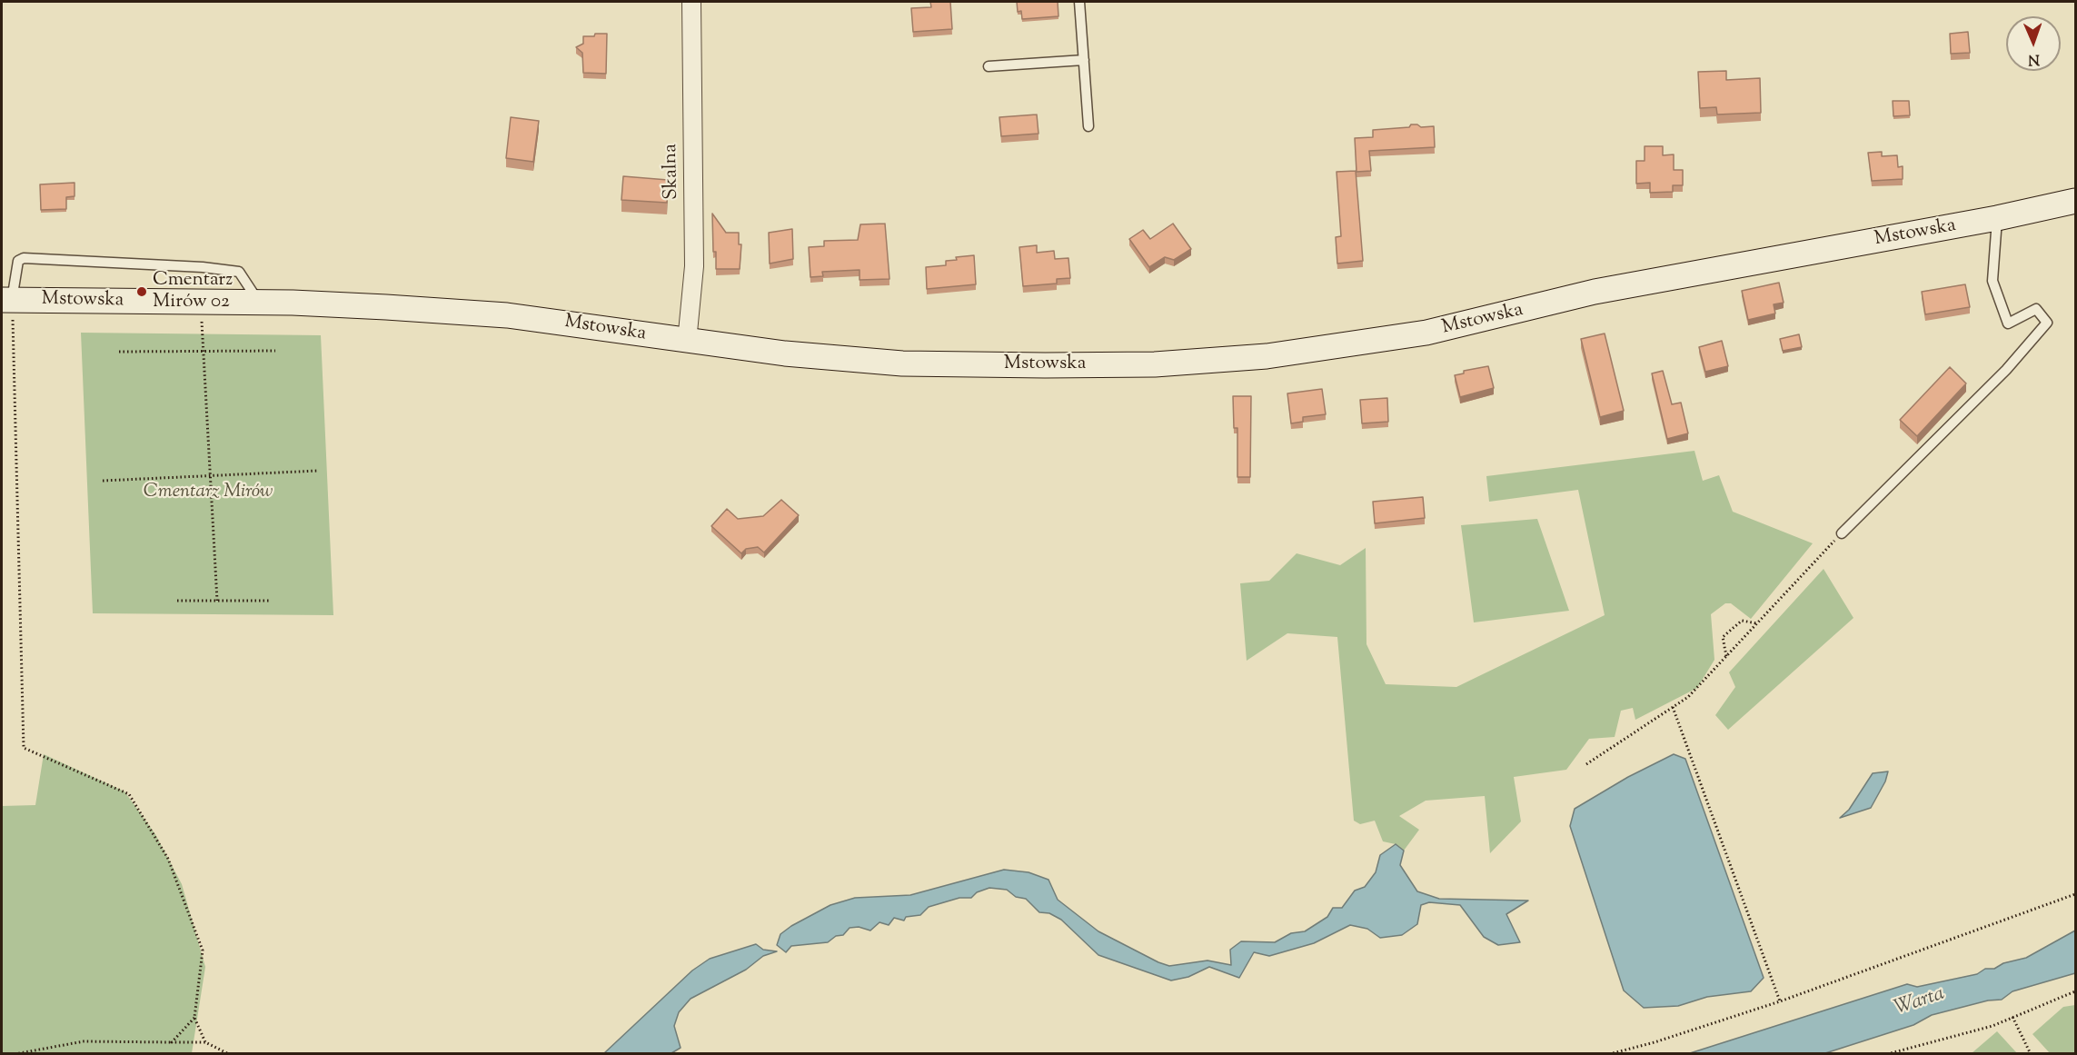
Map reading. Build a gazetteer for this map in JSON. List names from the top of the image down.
{
  "streets": {
    "street": ["Skalna", "Mstowska"]
  },
  "crossings": [
    ["Skalna", "Mstowska"]
  ],
  "water": ["Warta"],
  "parks": ["Cmentarz Mirów"],
  "places": ["Cmentarz Mirów 02"],
  "north": "bottom"
}
